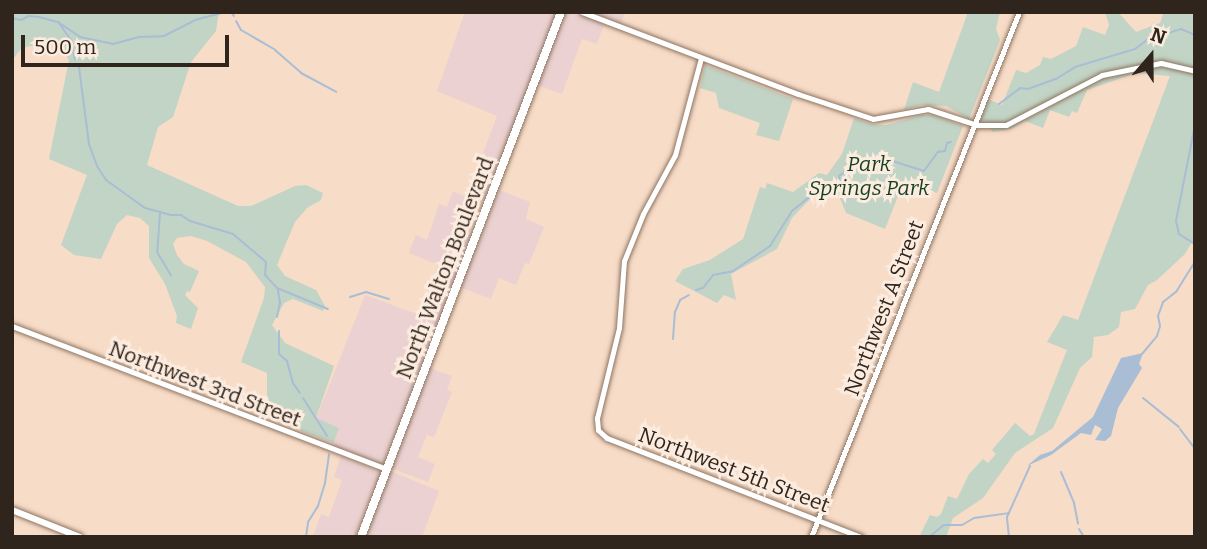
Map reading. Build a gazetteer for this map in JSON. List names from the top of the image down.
{
  "streets": {
    "main road": ["North Walton Boulevard"],
    "street": ["Northwest A Street", "Northwest 3rd Street", "Northwest 5th Street"]
  },
  "crossings": [
    ["North Walton Boulevard", "Northwest 3rd Street"],
    ["Northwest A Street", "Northwest 5th Street"]
  ],
  "parks": ["Park Springs Park"],
  "scale_bar": "500 m",
  "north": "top"
}
